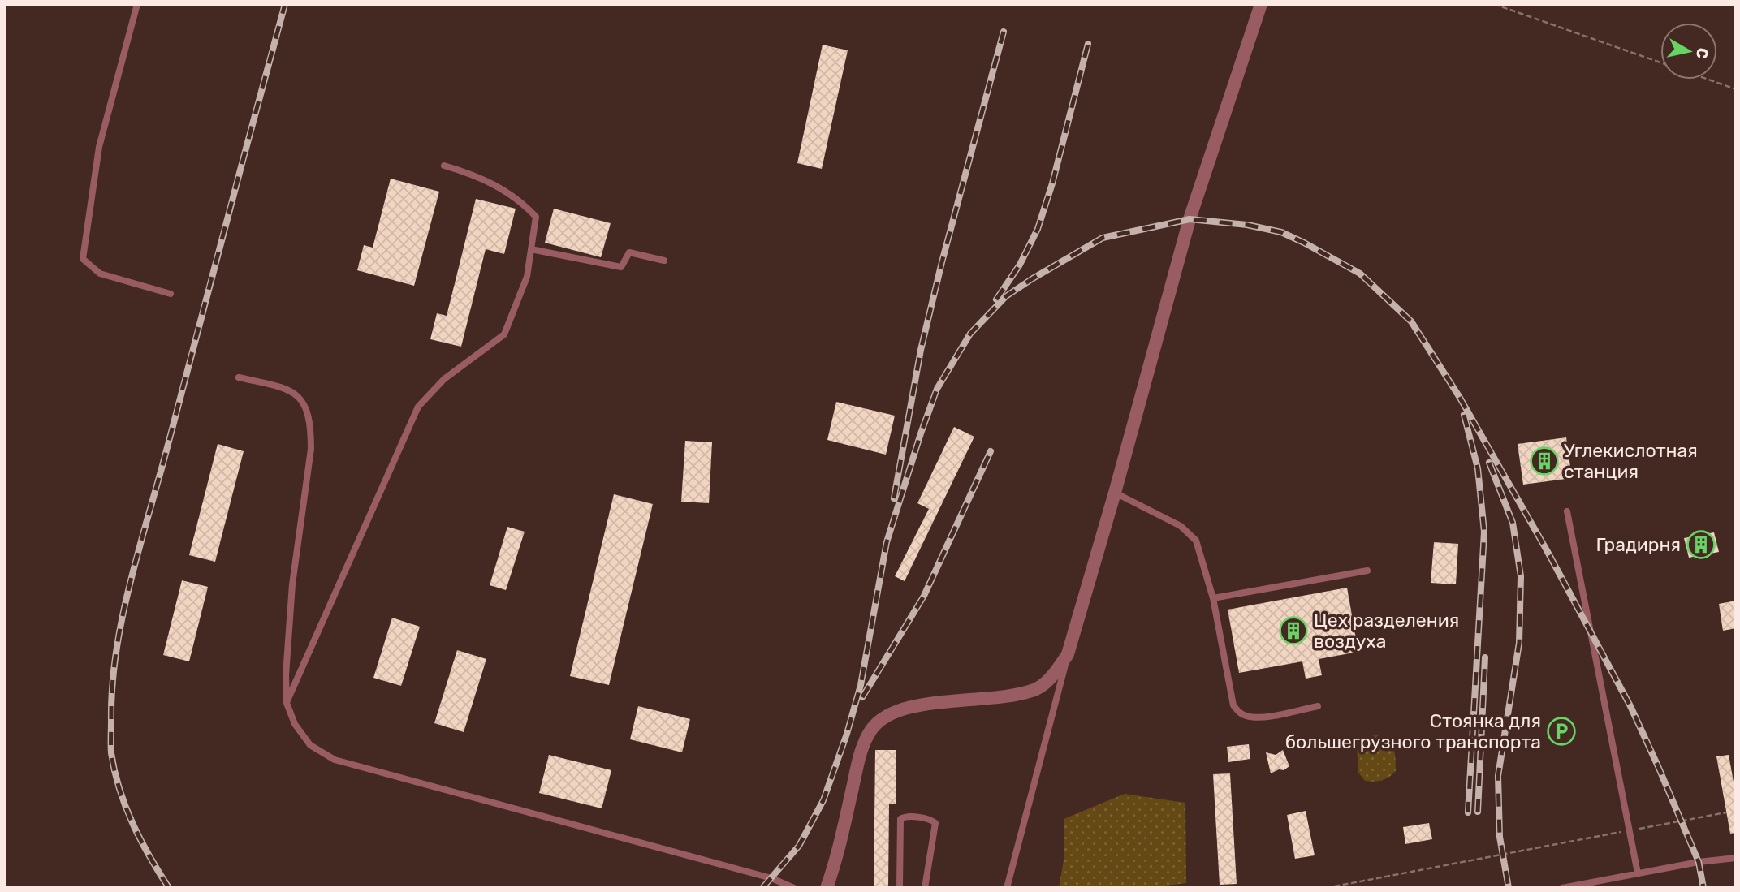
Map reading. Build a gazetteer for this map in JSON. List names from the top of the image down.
{
  "places": {
    "building": ["Углекислотная станция", "Градирня", "Цех разделения воздуха"],
    "parking": ["Стоянка для большегрузного транспорта"]
  },
  "north": "right"
}
